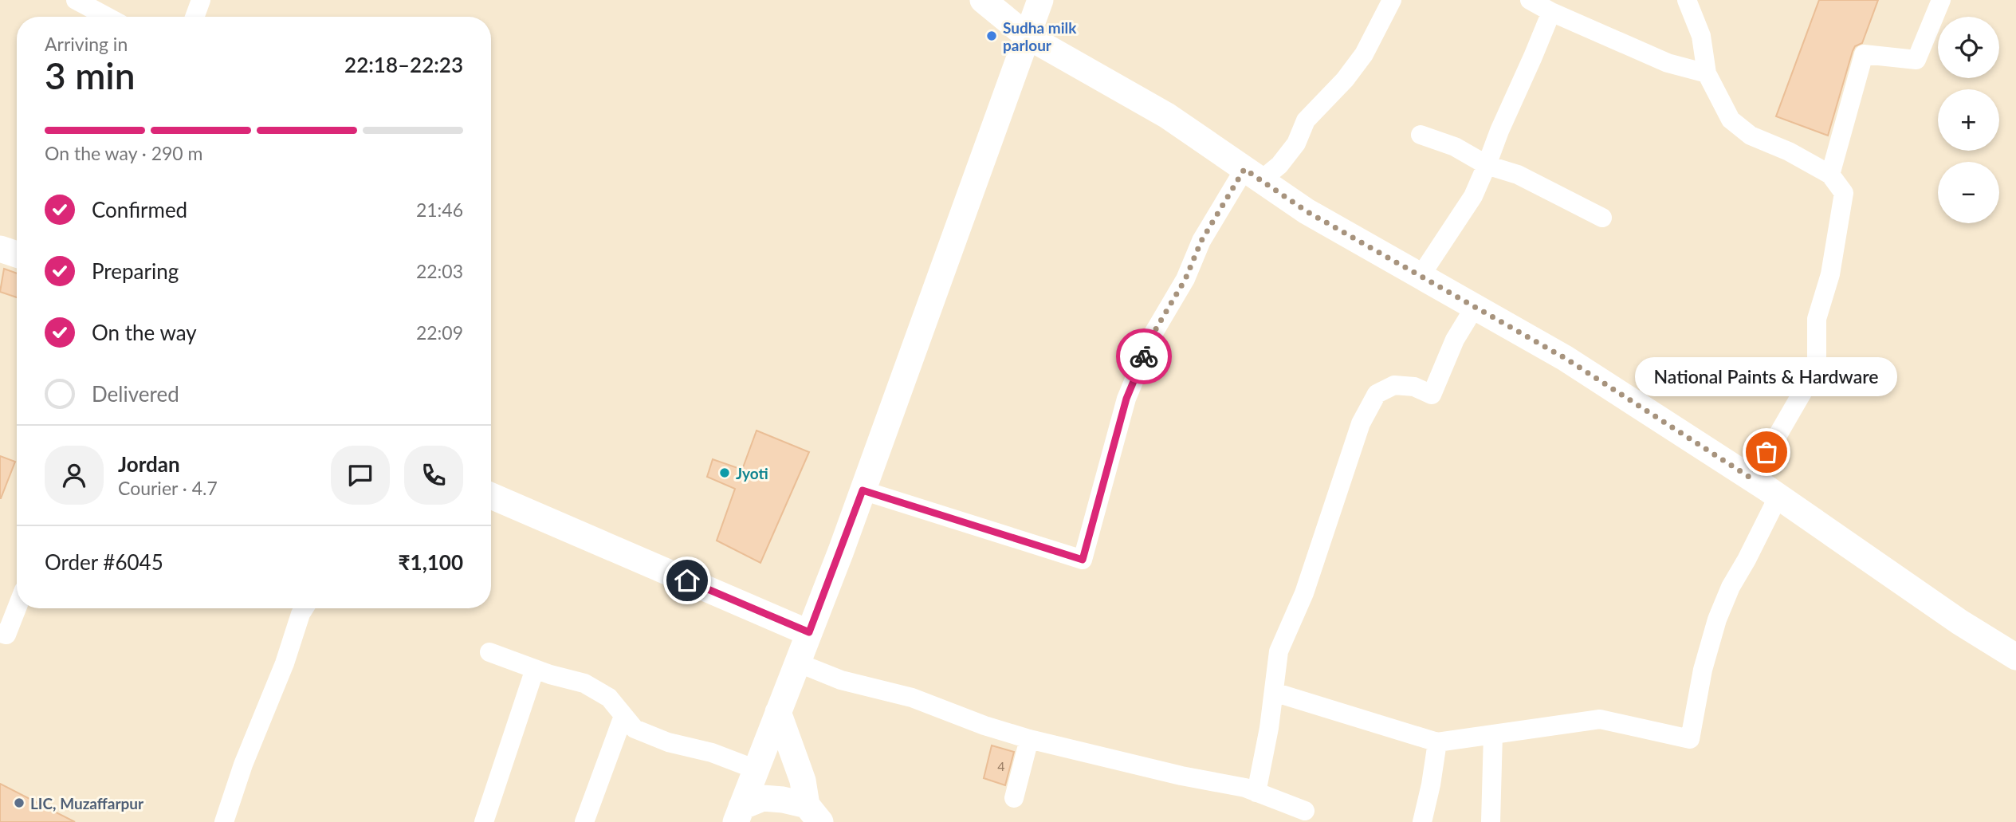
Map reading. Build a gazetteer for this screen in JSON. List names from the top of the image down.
{
  "places": [
    "Sudha milk parlour",
    "National Paints & Hardware",
    "Jyoti",
    "LIC, Muzaffarpur"
  ],
  "house_numbers": ["4"],
  "page": {
    "map_buttons": ["+", "−"],
    "heading": ["3 min", "Arriving in", "22:18–22:23"],
    "panel": [
      "Jordan",
      "Courier · 4.7",
      "Order #6045",
      "₹1,100"
    ],
    "bar": "On the way · 290 m",
    "list": [
      ["Confirmed", "21:46"],
      ["Preparing", "22:03"],
      ["On the way", "22:09"],
      "Delivered"
    ],
    "bubble": "National Paints & Hardware"
  }
}
